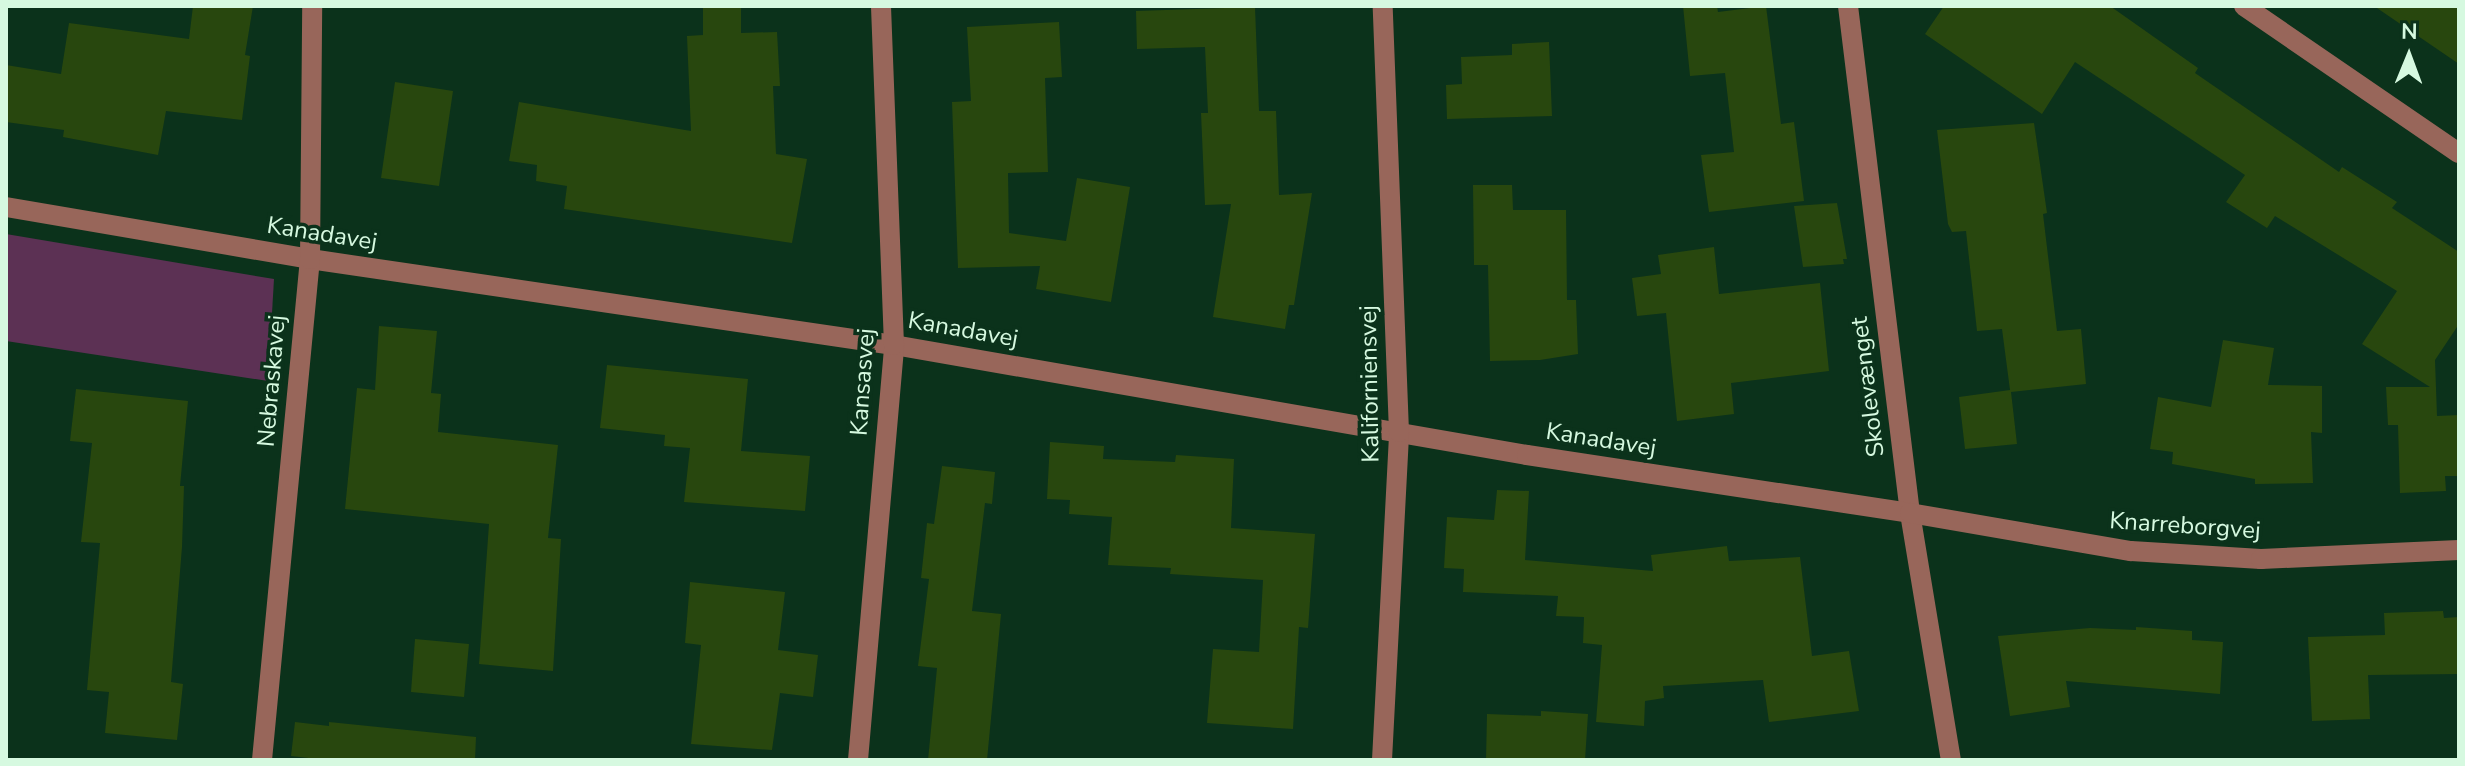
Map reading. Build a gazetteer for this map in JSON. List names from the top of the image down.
{
  "streets": {
    "street": [
      "Kanadavej",
      "Nebraskavej",
      "Kansasvej",
      "Kaliforniensvej",
      "Skolevænget",
      "Knarreborgvej"
    ]
  },
  "crossings": [
    ["Kanadavej", "Nebraskavej"],
    ["Kanadavej", "Kansasvej"],
    ["Kanadavej", "Kaliforniensvej"],
    ["Kanadavej", "Skolevænget"],
    ["Kanadavej", "Knarreborgvej"],
    ["Skolevænget", "Knarreborgvej"]
  ],
  "north": "top"
}
